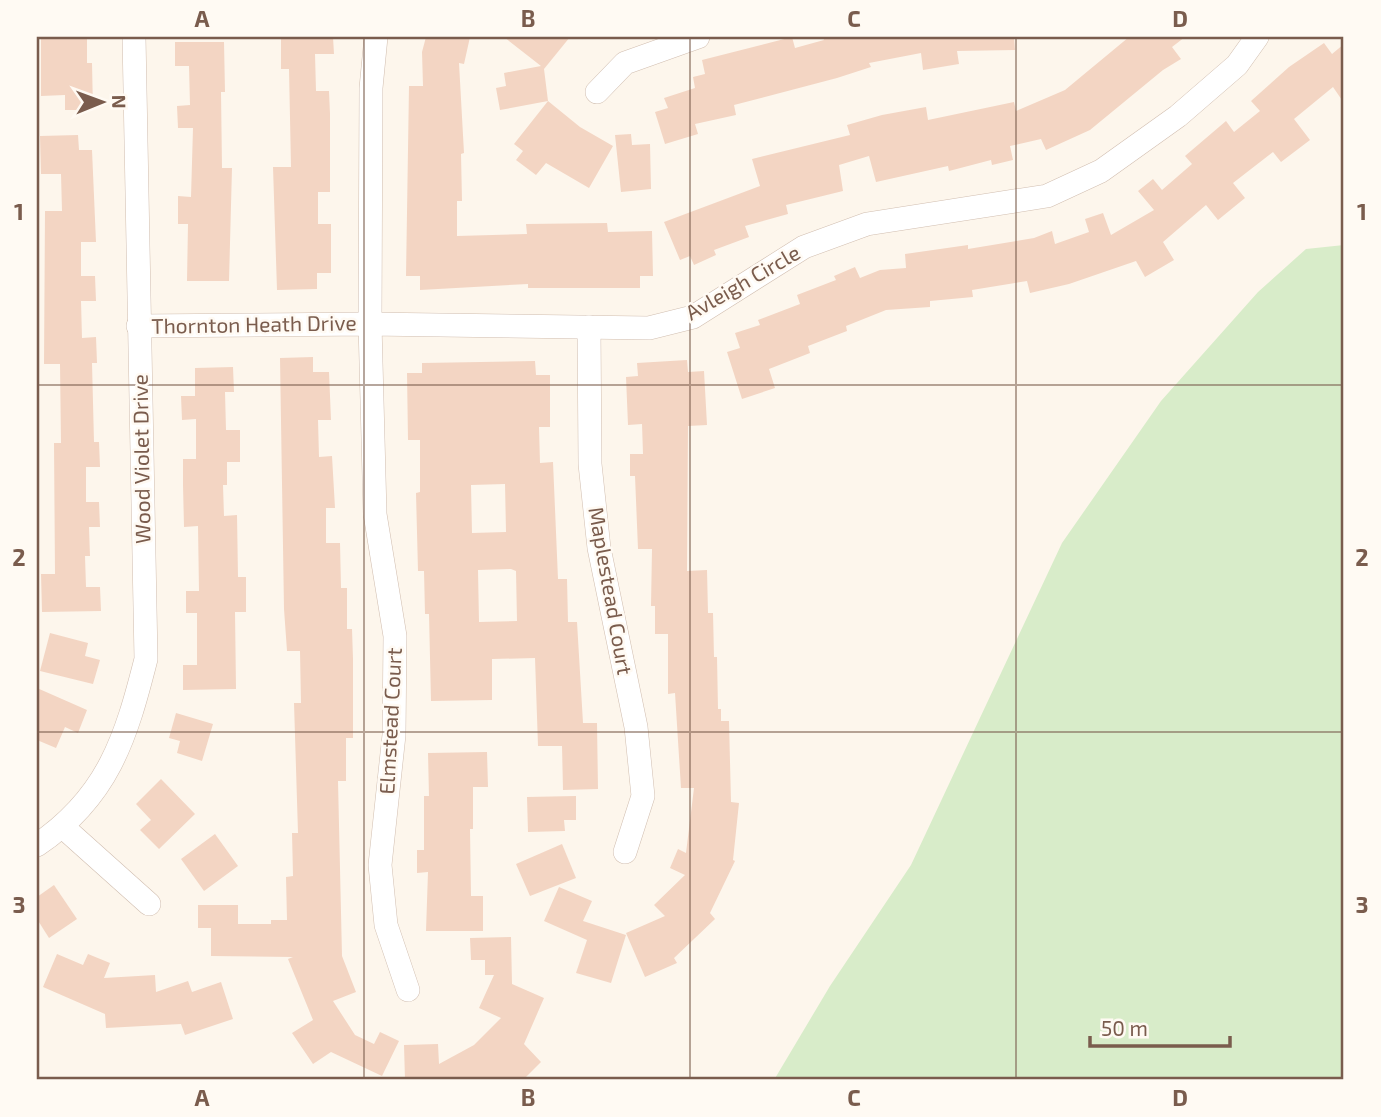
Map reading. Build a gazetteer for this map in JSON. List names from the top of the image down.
{
  "streets": {
    "street": [
      "Avleigh Circle",
      "Thornton Heath Drive",
      "Wood Violet Drive",
      "Maplestead Court",
      "Elmstead Court"
    ]
  },
  "crossings": [
    ["Avleigh Circle", "Thornton Heath Drive"],
    ["Avleigh Circle", "Maplestead Court"],
    ["Avleigh Circle", "Elmstead Court"],
    ["Thornton Heath Drive", "Wood Violet Drive"],
    ["Thornton Heath Drive", "Elmstead Court"]
  ],
  "scale_bar": "50 m",
  "north": "right",
  "grid": {
    "columns": [
      "A",
      "B",
      "C",
      "D"
    ],
    "rows": ["1", "2", "3"]
  }
}
